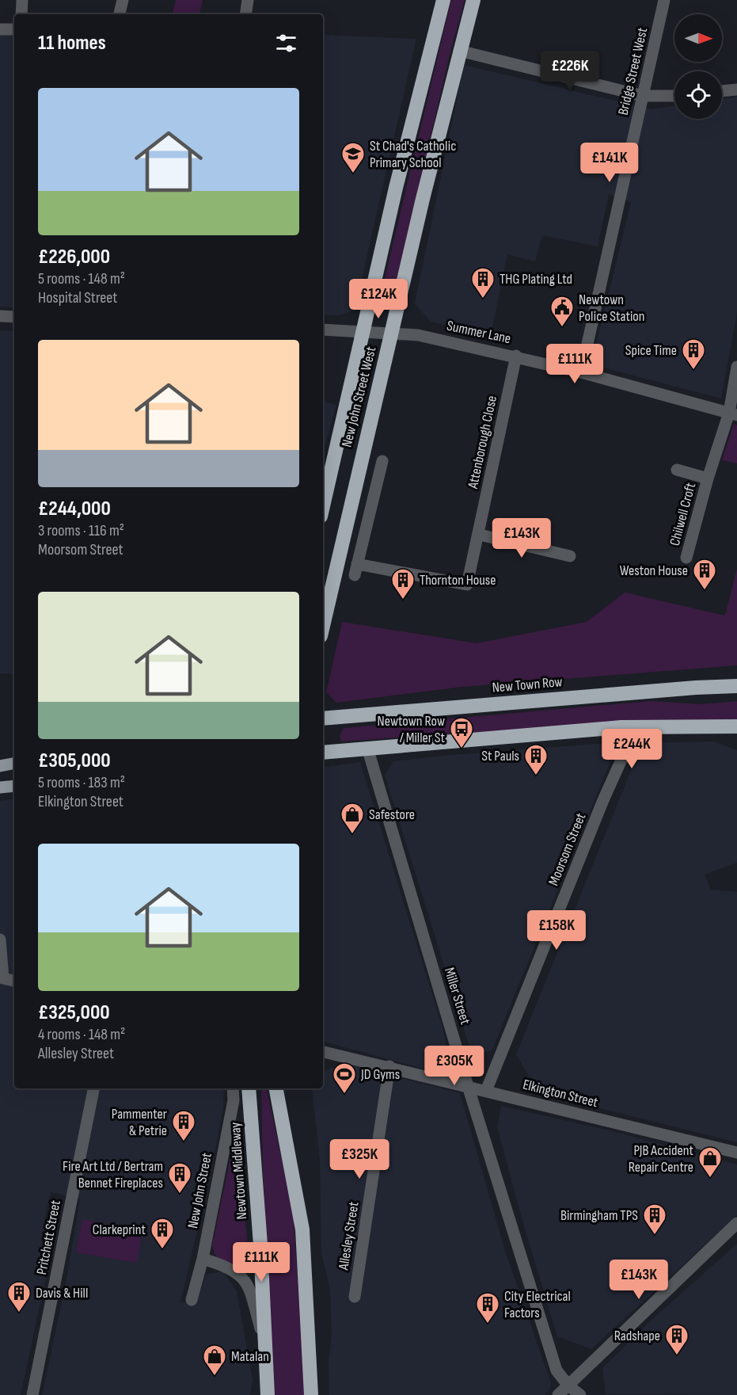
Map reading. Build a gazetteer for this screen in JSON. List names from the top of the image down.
{
  "streets": {
    "highway": ["New John Street West", "New Town Row", "Newtown Middleway"],
    "street": [
      "Bridge Street West",
      "Summer Lane",
      "Attenborough Close",
      "Chilwell Croft",
      "Moorsom Street",
      "Miller Street",
      "Elkington Street",
      "New John Street",
      "Allesley Street",
      "Pritchett Street"
    ]
  },
  "crossings": [
    ["Bridge Street West", "Summer Lane"],
    ["Summer Lane", "New John Street West"],
    ["Summer Lane", "Attenborough Close"],
    ["Summer Lane", "Chilwell Croft"],
    ["Moorsom Street", "Elkington Street"],
    ["Miller Street", "Elkington Street"],
    ["Elkington Street", "Allesley Street"]
  ],
  "places": {
    "school or university": ["St Chad's Catholic Primary School"],
    "building": [
      "THG Plating Ltd",
      "Spice Time",
      "Weston House",
      "Thornton House",
      "St Pauls",
      "Pammenter & Petrie",
      "Fire Art Ltd / Bertram Bennet Fireplaces",
      "Birmingham TPS",
      "Clarkeprint",
      "Davis & Hill",
      "City Electrical Factors",
      "Radshape"
    ],
    "public building": ["Newtown Police Station"],
    "bus stop": ["Newtown Row / Miller St"],
    "shop": ["Safestore", "PJB Accident Repair Centre", "Matalan"],
    "sports": ["JD Gyms"]
  },
  "north": "right",
  "page": {
    "heading": "11 homes",
    "price": [
      "£226K",
      "£141K",
      "£124K",
      "£111K",
      "£143K",
      "£244K",
      "£158K",
      "£305K",
      "£325K",
      "£111K",
      "£143K"
    ],
    "list": [
      {
        "name": "£226,000",
        "note": "5 rooms · 148 m² · Hospital Street"
      },
      {
        "name": "£244,000",
        "note": "3 rooms · 116 m² · Moorsom Street"
      },
      {
        "name": "£305,000",
        "note": "5 rooms · 183 m² · Elkington Street"
      },
      {
        "name": "£325,000",
        "note": "4 rooms · 148 m² · Allesley Street"
      }
    ]
  }
}
